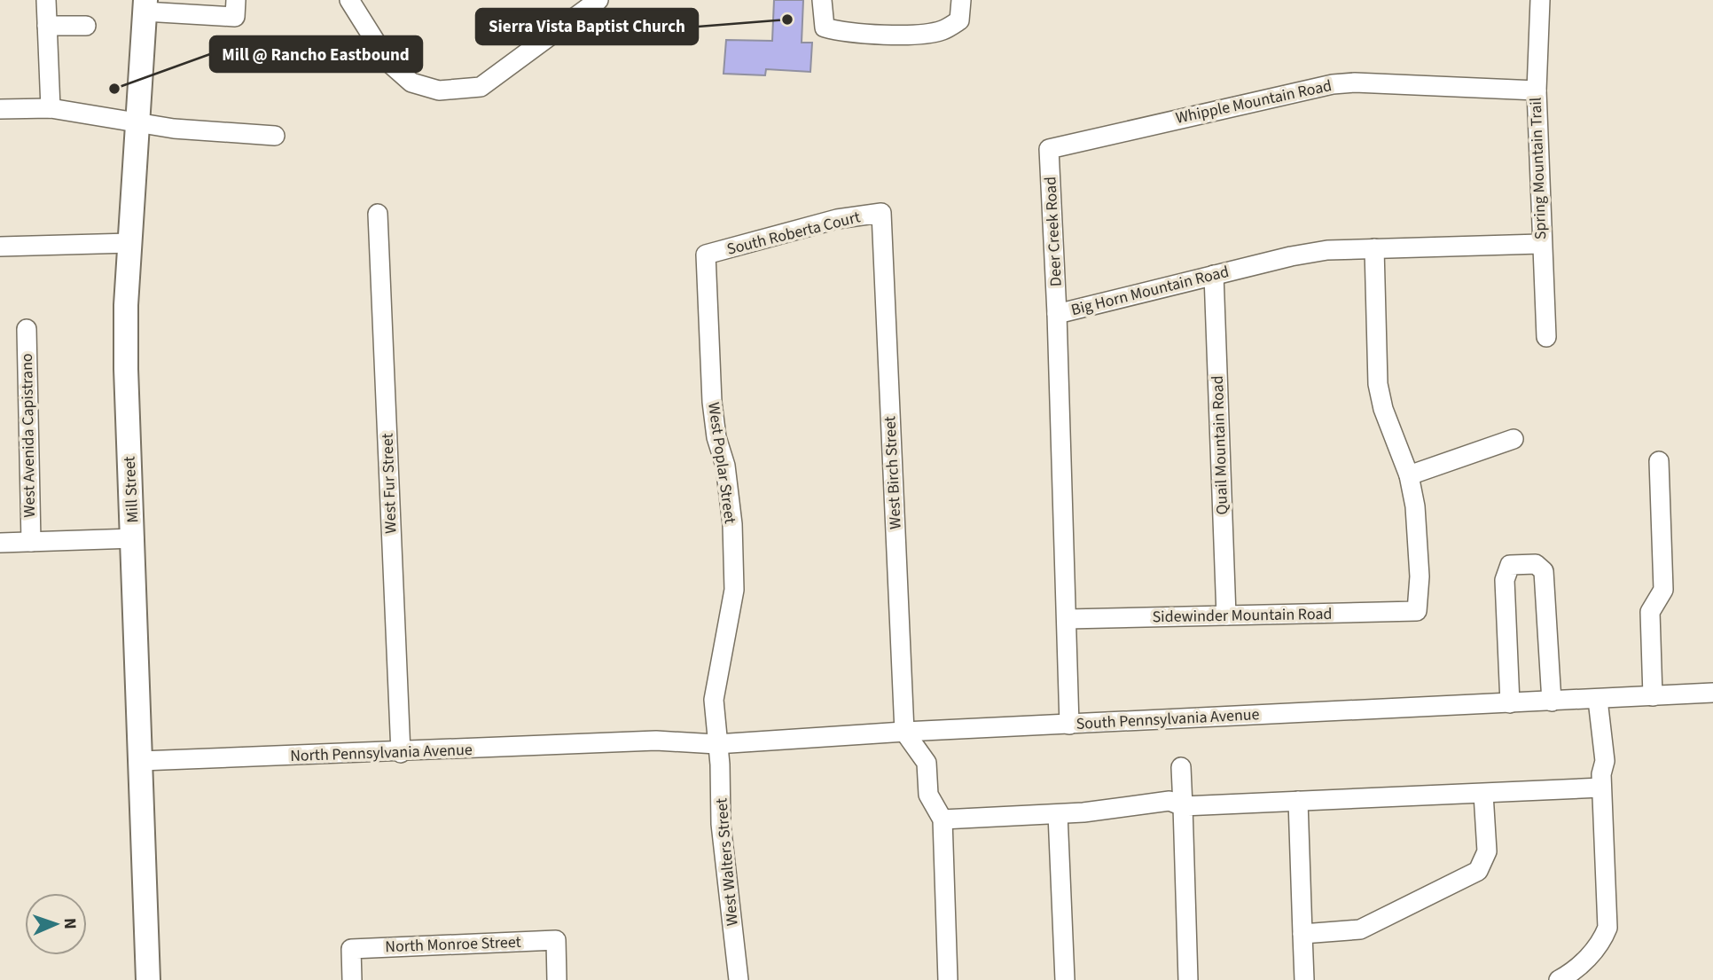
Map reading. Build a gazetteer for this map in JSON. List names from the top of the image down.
{
  "streets": {
    "main road": ["Mill Street"],
    "street": [
      "Whipple Mountain Road",
      "Spring Mountain Trail",
      "Deer Creek Road",
      "South Roberta Court",
      "Big Horn Mountain Road",
      "West Avenida Capistrano",
      "Quail Mountain Road",
      "West Poplar Street",
      "West Birch Street",
      "West Fur Street",
      "Sidewinder Mountain Road",
      "South Pennsylvania Avenue",
      "North Pennsylvania Avenue",
      "West Walters Street",
      "North Monroe Street"
    ]
  },
  "crossings": [
    ["Whipple Mountain Road", "Spring Mountain Trail"],
    ["Whipple Mountain Road", "Deer Creek Road"],
    ["Spring Mountain Trail", "Big Horn Mountain Road"],
    ["Deer Creek Road", "Big Horn Mountain Road"],
    ["South Roberta Court", "West Poplar Street"],
    ["South Roberta Court", "West Birch Street"],
    ["Big Horn Mountain Road", "Quail Mountain Road"],
    ["Big Horn Mountain Road", "Sidewinder Mountain Road"],
    ["Big Horn Mountain Road", "South Pennsylvania Avenue"],
    ["Quail Mountain Road", "Sidewinder Mountain Road"],
    ["West Poplar Street", "South Pennsylvania Avenue"],
    ["West Poplar Street", "West Walters Street"],
    ["West Birch Street", "South Pennsylvania Avenue"],
    ["West Fur Street", "North Pennsylvania Avenue"],
    ["Mill Street", "North Pennsylvania Avenue"],
    ["South Pennsylvania Avenue", "North Pennsylvania Avenue"],
    ["South Pennsylvania Avenue", "West Walters Street"]
  ],
  "places": ["Sierra Vista Baptist Church", "Mill @ Rancho Eastbound"],
  "north": "right"
}
